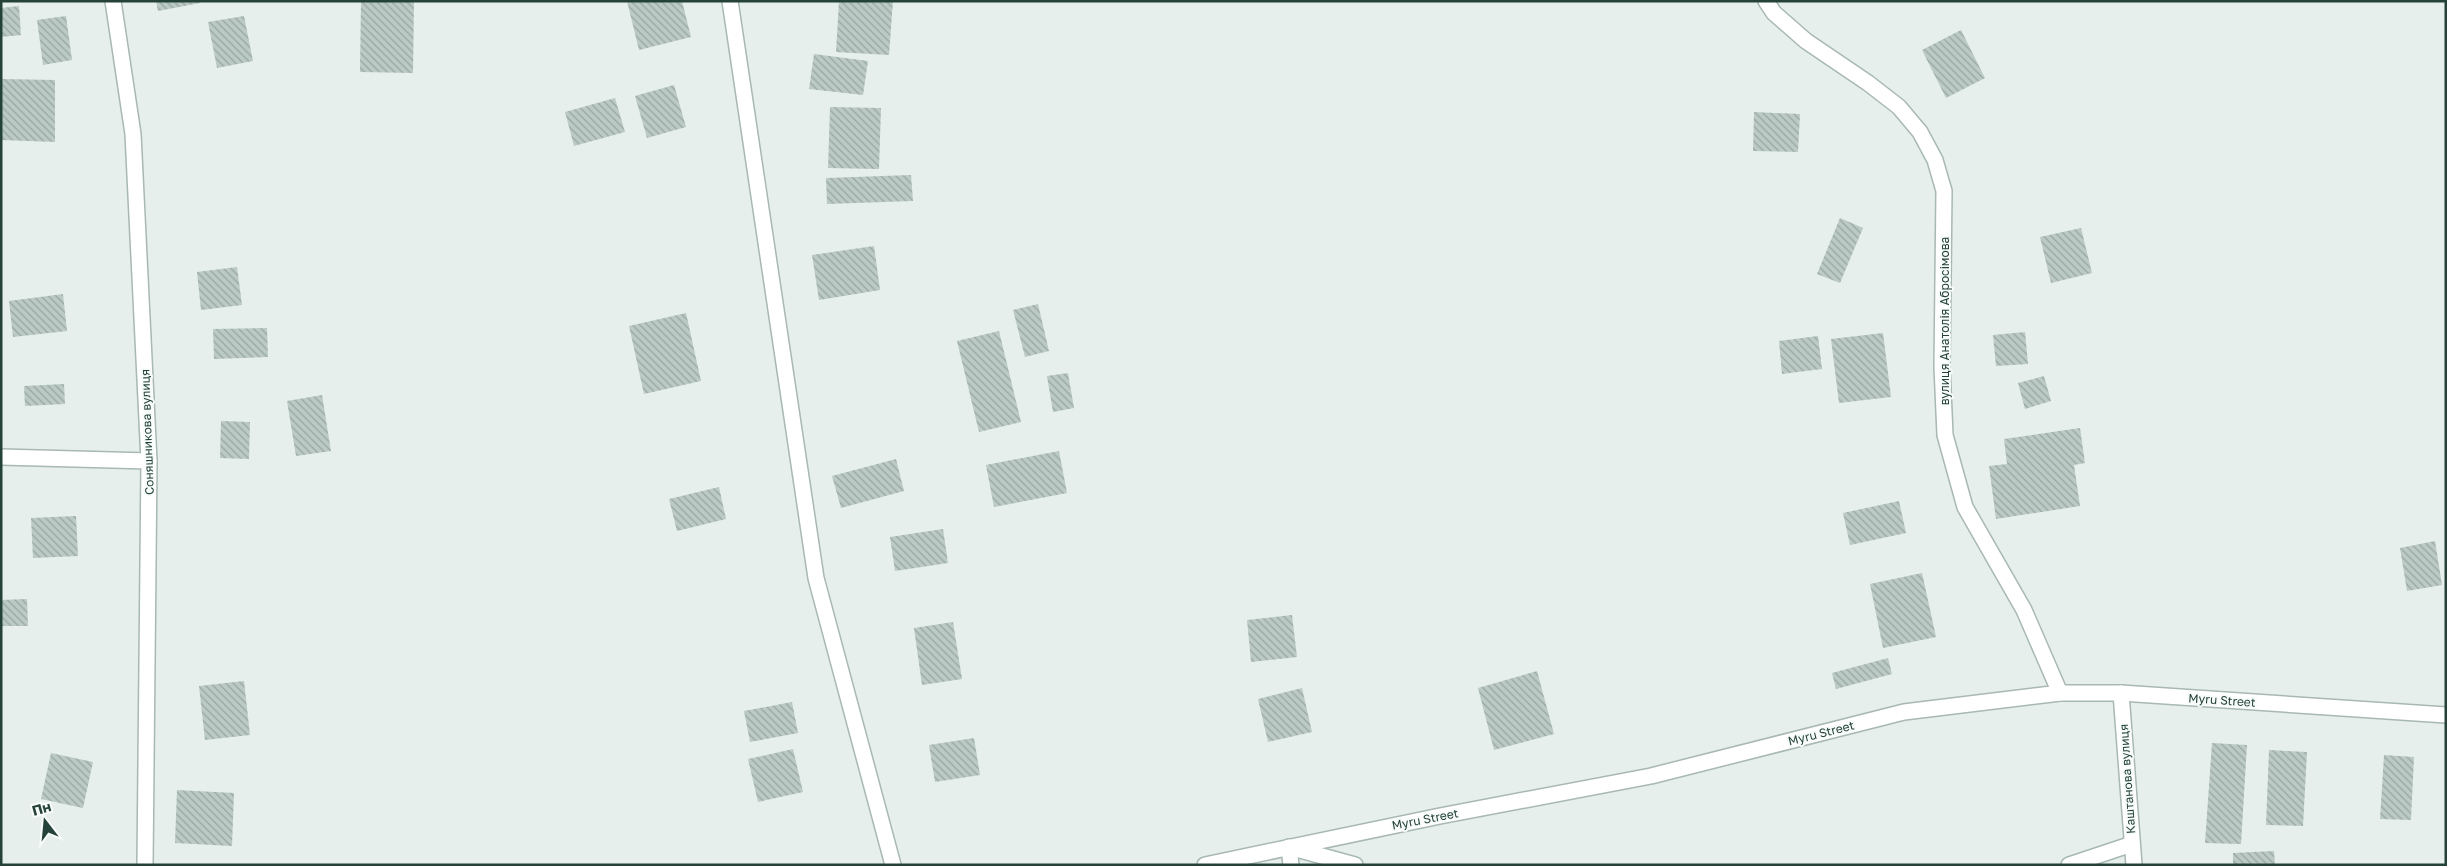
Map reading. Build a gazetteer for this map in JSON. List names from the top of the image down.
{
  "streets": {
    "street": [
      "вулиця Анатолія Абросімова",
      "Соняшникова вулиця",
      "Myru Street",
      "Каштанова вулиця"
    ]
  },
  "crossings": [
    ["вулиця Анатолія Абросімова", "Myru Street"],
    ["Myru Street", "Каштанова вулиця"]
  ],
  "north": "top"
}
